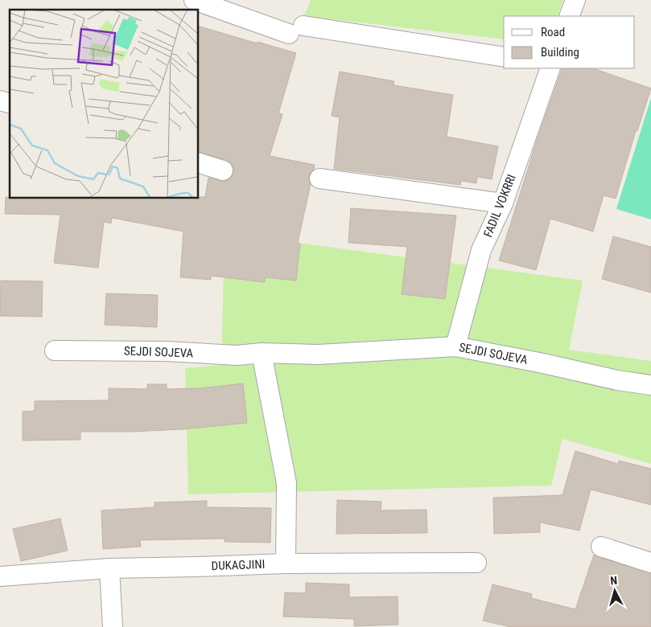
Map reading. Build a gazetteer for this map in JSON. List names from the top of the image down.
{
  "streets": {
    "street": ["FADIL VOKRRI", "SEJDI SOJEVA", "DUKAGJINI"]
  },
  "crossings": [
    ["FADIL VOKRRI", "SEJDI SOJEVA"]
  ],
  "legend": ["Road", "Building"],
  "north": "top"
}
